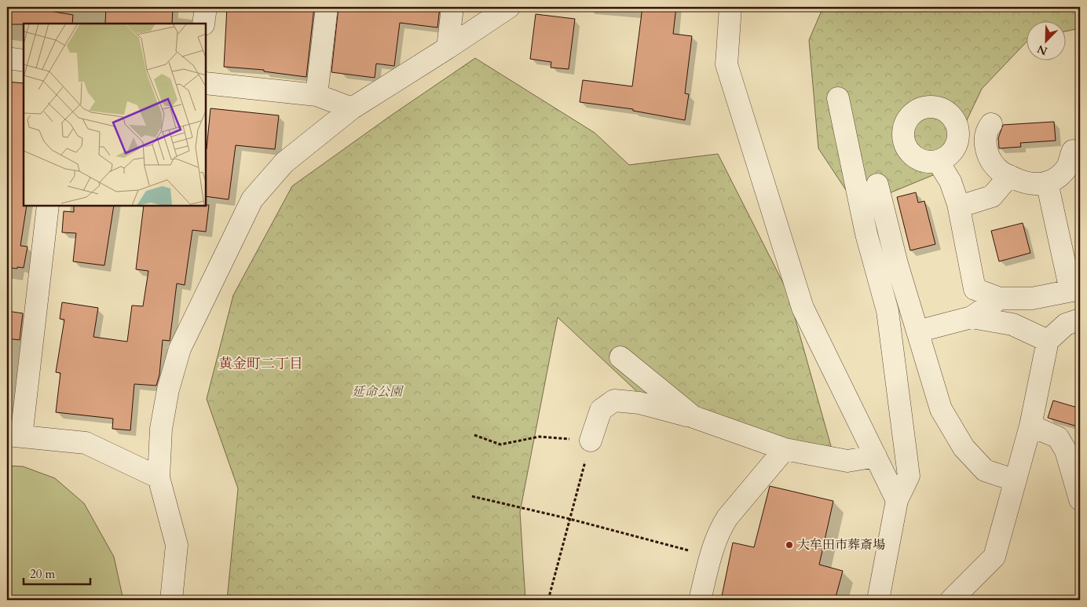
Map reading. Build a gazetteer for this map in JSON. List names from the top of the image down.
{
  "districts": ["黄金町二丁目"],
  "parks": ["延命公園"],
  "places": ["大牟田市葬斎場"],
  "scale_bar": "20 m",
  "north": "bottom left"
}
